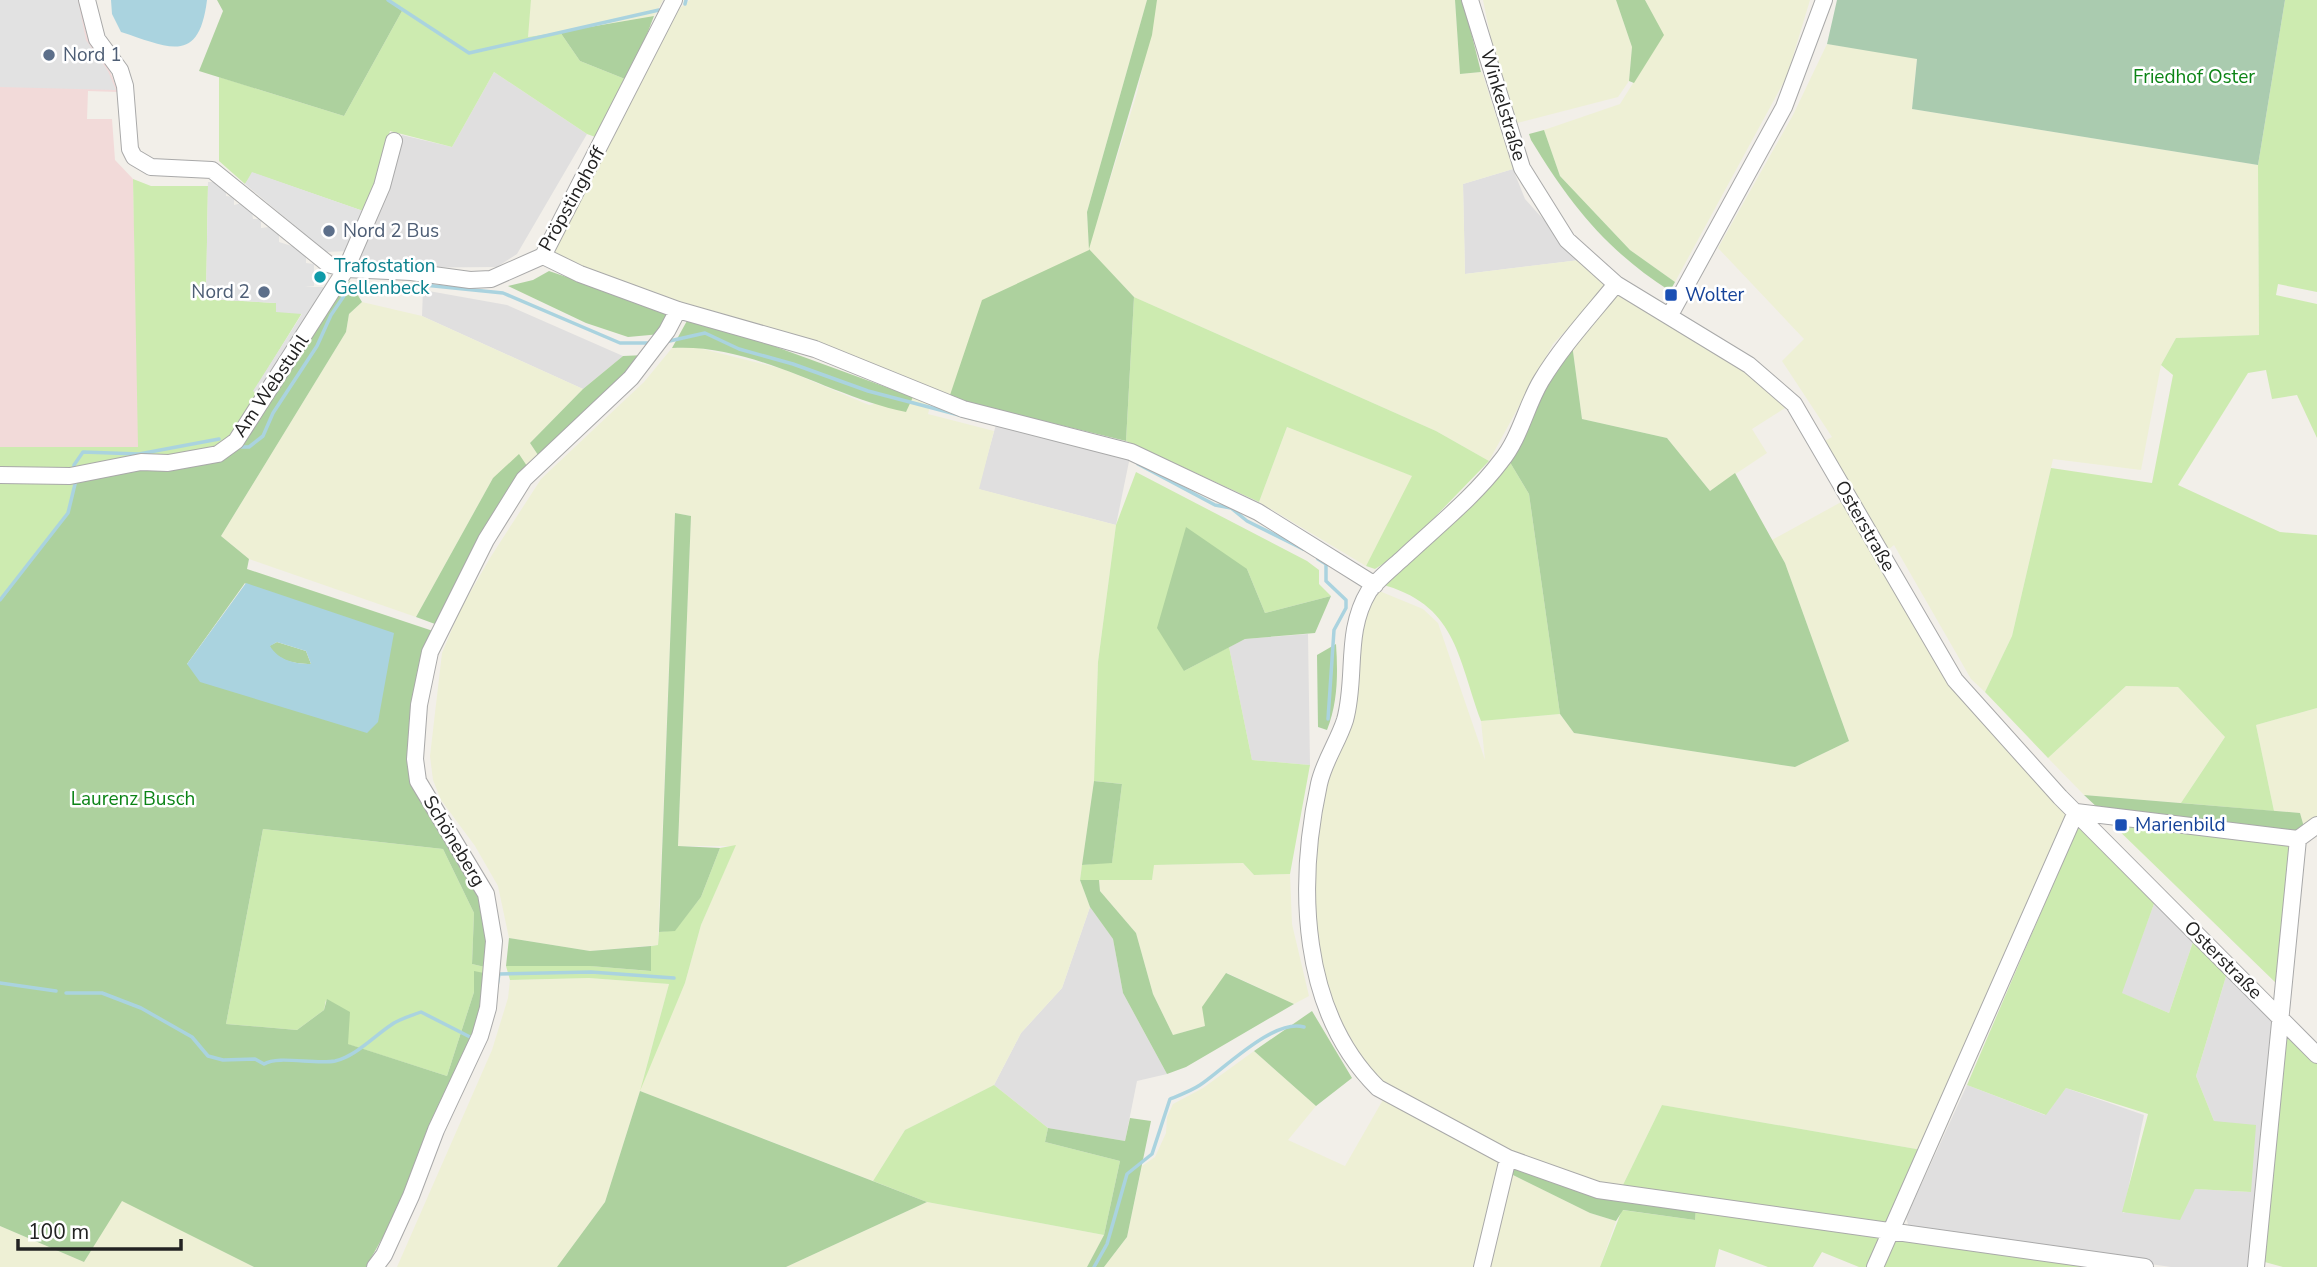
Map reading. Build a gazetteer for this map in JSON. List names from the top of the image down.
{
  "streets": {
    "street": [
      "Winkelstraße",
      "Pröpstinghoff",
      "Am Webstuhl",
      "Osterstraße",
      "Schöneberg"
    ]
  },
  "crossings": [
    ["Winkelstraße", "Osterstraße"],
    ["Pröpstinghoff", "Am Webstuhl"]
  ],
  "parks": ["Friedhof Oster", "Laurenz Busch"],
  "places": {
    "other": [
      "Nord 1",
      "Nord 2 Bus",
      "Trafostation Gellenbeck",
      "Nord 2"
    ],
    "transit": ["Wolter", "Marienbild"]
  },
  "scale_bar": "100 m"
}
